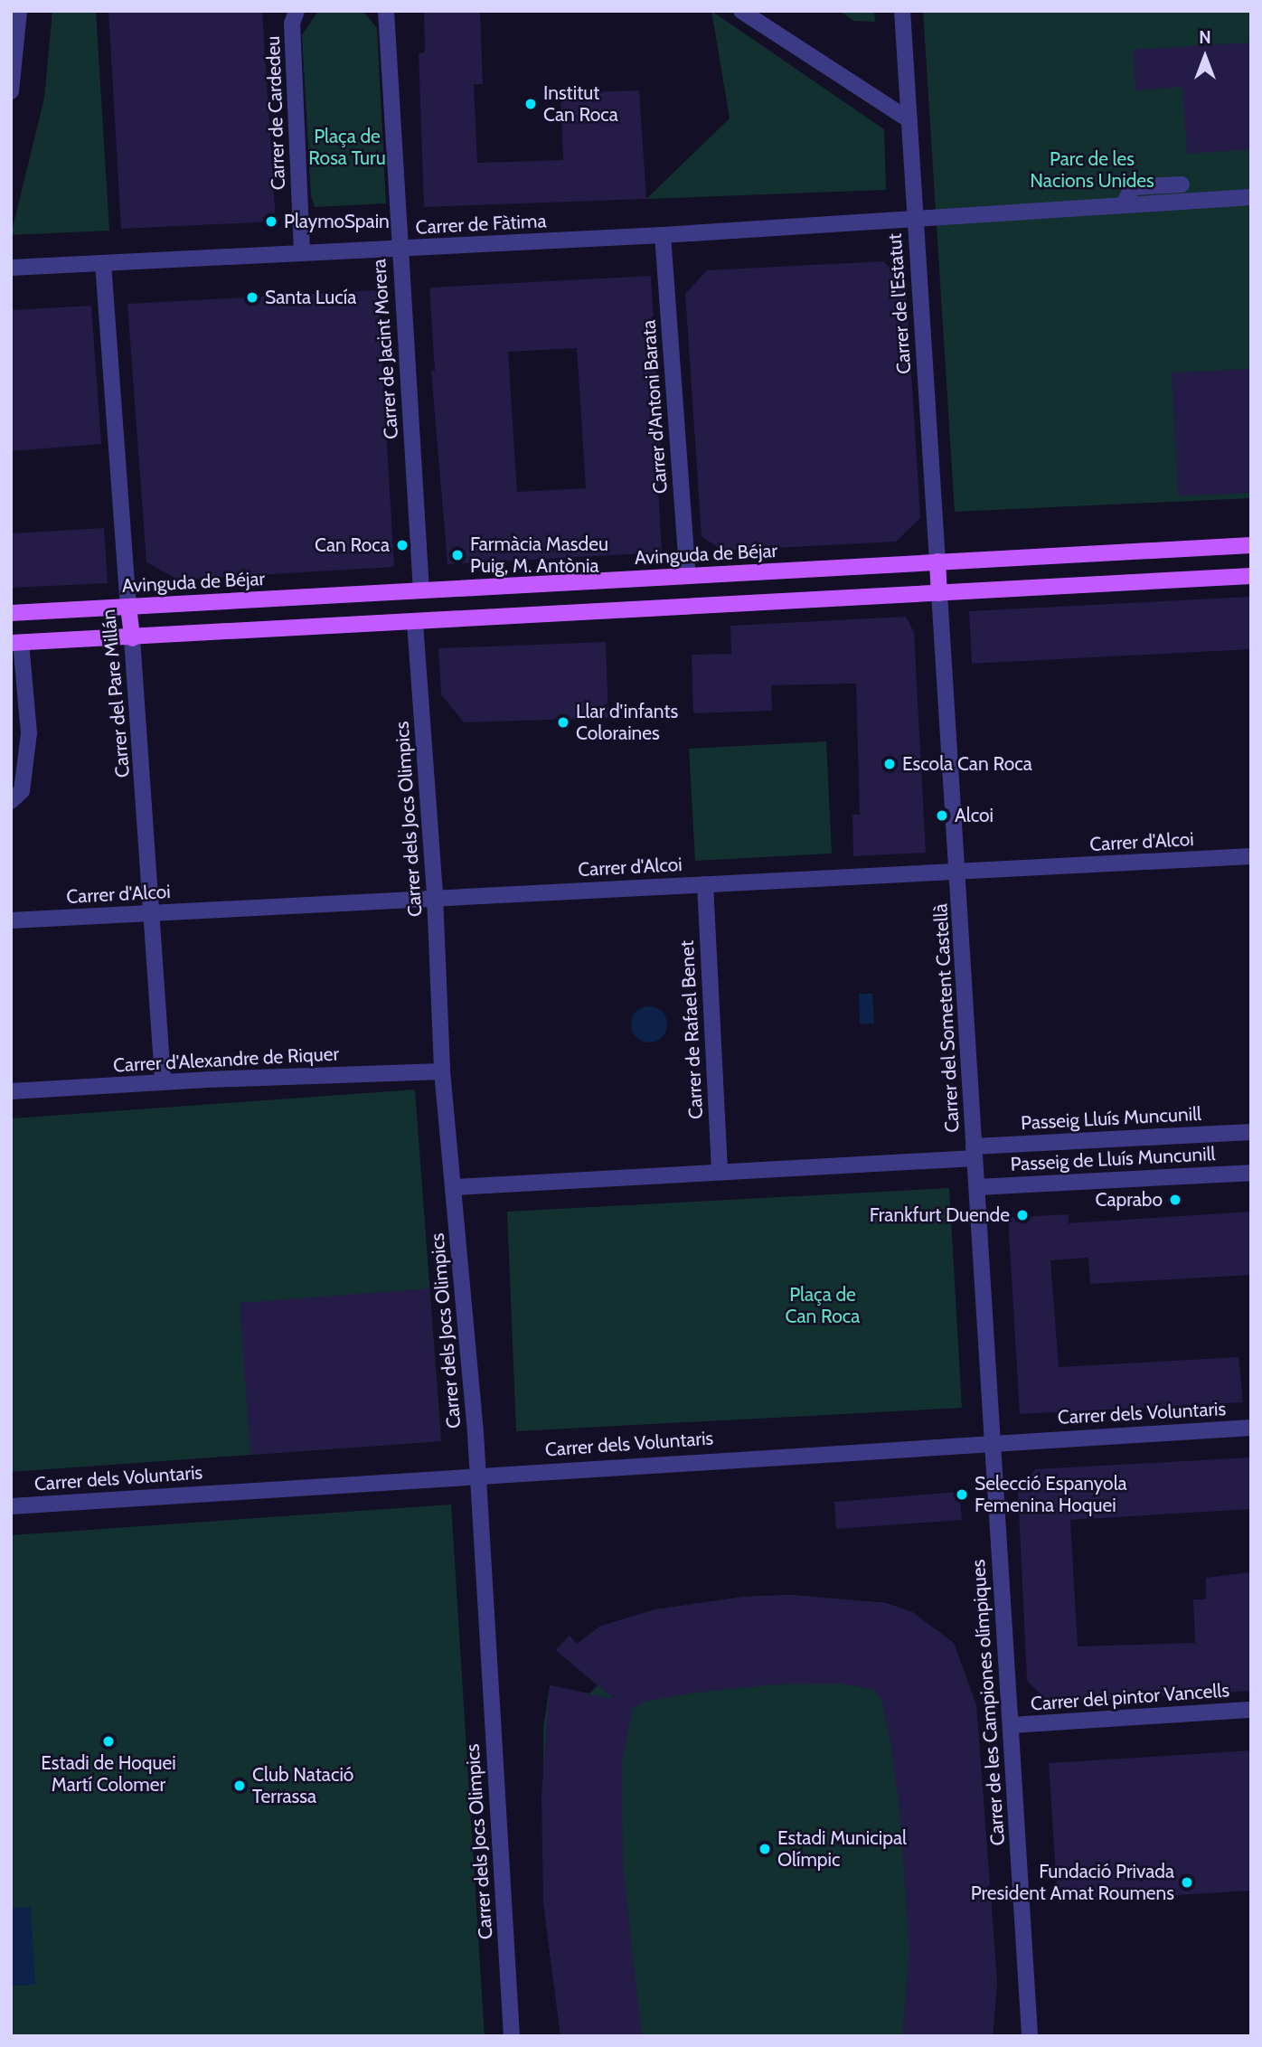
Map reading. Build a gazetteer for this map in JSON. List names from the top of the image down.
{
  "streets": {
    "main road": ["Carrer de l'Estatut", "Avinguda de Béjar", "Carrer del Pare Millán"],
    "street": [
      "Carrer de Cardedeu",
      "Carrer de Fàtima",
      "Carrer de Jacint Morera",
      "Carrer d'Antoni Barata",
      "Carrer dels Jocs Olimpics",
      "Carrer d'Alcoi",
      "Carrer del Sometent Castellà",
      "Carrer de Rafael Benet",
      "Carrer d'Alexandre de Riquer",
      "Passeig Lluís Muncunill",
      "Passeig de Lluís Muncunill",
      "Carrer dels Voluntaris",
      "Carrer del pintor Vancells",
      "Carrer de les Campiones olímpiques"
    ]
  },
  "crossings": [
    ["Carrer de Cardedeu", "Carrer de Fàtima"],
    ["Carrer de Fàtima", "Carrer de l'Estatut"],
    ["Carrer de Fàtima", "Carrer de Jacint Morera"],
    ["Carrer de Fàtima", "Carrer d'Antoni Barata"],
    ["Carrer de Fàtima", "Carrer del Pare Millán"],
    ["Carrer de l'Estatut", "Avinguda de Béjar"],
    ["Carrer de l'Estatut", "Carrer del Sometent Castellà"],
    ["Carrer de Jacint Morera", "Avinguda de Béjar"],
    ["Carrer d'Antoni Barata", "Avinguda de Béjar"],
    ["Avinguda de Béjar", "Carrer del Pare Millán"],
    ["Carrer del Pare Millán", "Carrer d'Alcoi"],
    ["Carrer del Pare Millán", "Carrer d'Alexandre de Riquer"],
    ["Carrer dels Jocs Olimpics", "Carrer d'Alcoi"],
    ["Carrer dels Jocs Olimpics", "Carrer d'Alexandre de Riquer"],
    ["Carrer dels Jocs Olimpics", "Carrer dels Voluntaris"],
    ["Carrer d'Alcoi", "Carrer del Sometent Castellà"],
    ["Carrer d'Alcoi", "Carrer de Rafael Benet"],
    ["Carrer del Sometent Castellà", "Passeig Lluís Muncunill"],
    ["Carrer del Sometent Castellà", "Passeig de Lluís Muncunill"],
    ["Carrer del Sometent Castellà", "Carrer dels Voluntaris"],
    ["Carrer del Sometent Castellà", "Carrer de les Campiones olímpiques"],
    ["Carrer dels Voluntaris", "Carrer de les Campiones olímpiques"],
    ["Carrer del pintor Vancells", "Carrer de les Campiones olímpiques"]
  ],
  "parks": ["Plaça de Rosa Turu", "Parc de les Nacions Unides", "Plaça de Can Roca"],
  "places": [
    "Institut Can Roca",
    "PlaymoSpain",
    "Santa Lucía",
    "Can Roca",
    "Farmàcia Masdeu Puig, M. Antònia",
    "Llar d'infants Coloraines",
    "Escola Can Roca",
    "Alcoi",
    "Caprabo",
    "Frankfurt Duende",
    "Selecció Espanyola Femenina Hoquei",
    "Estadi de Hoquei Martí Colomer",
    "Club Natació Terrassa",
    "Estadi Municipal Olímpic",
    "Fundació Privada President Amat Roumens"
  ],
  "north": "top"
}
